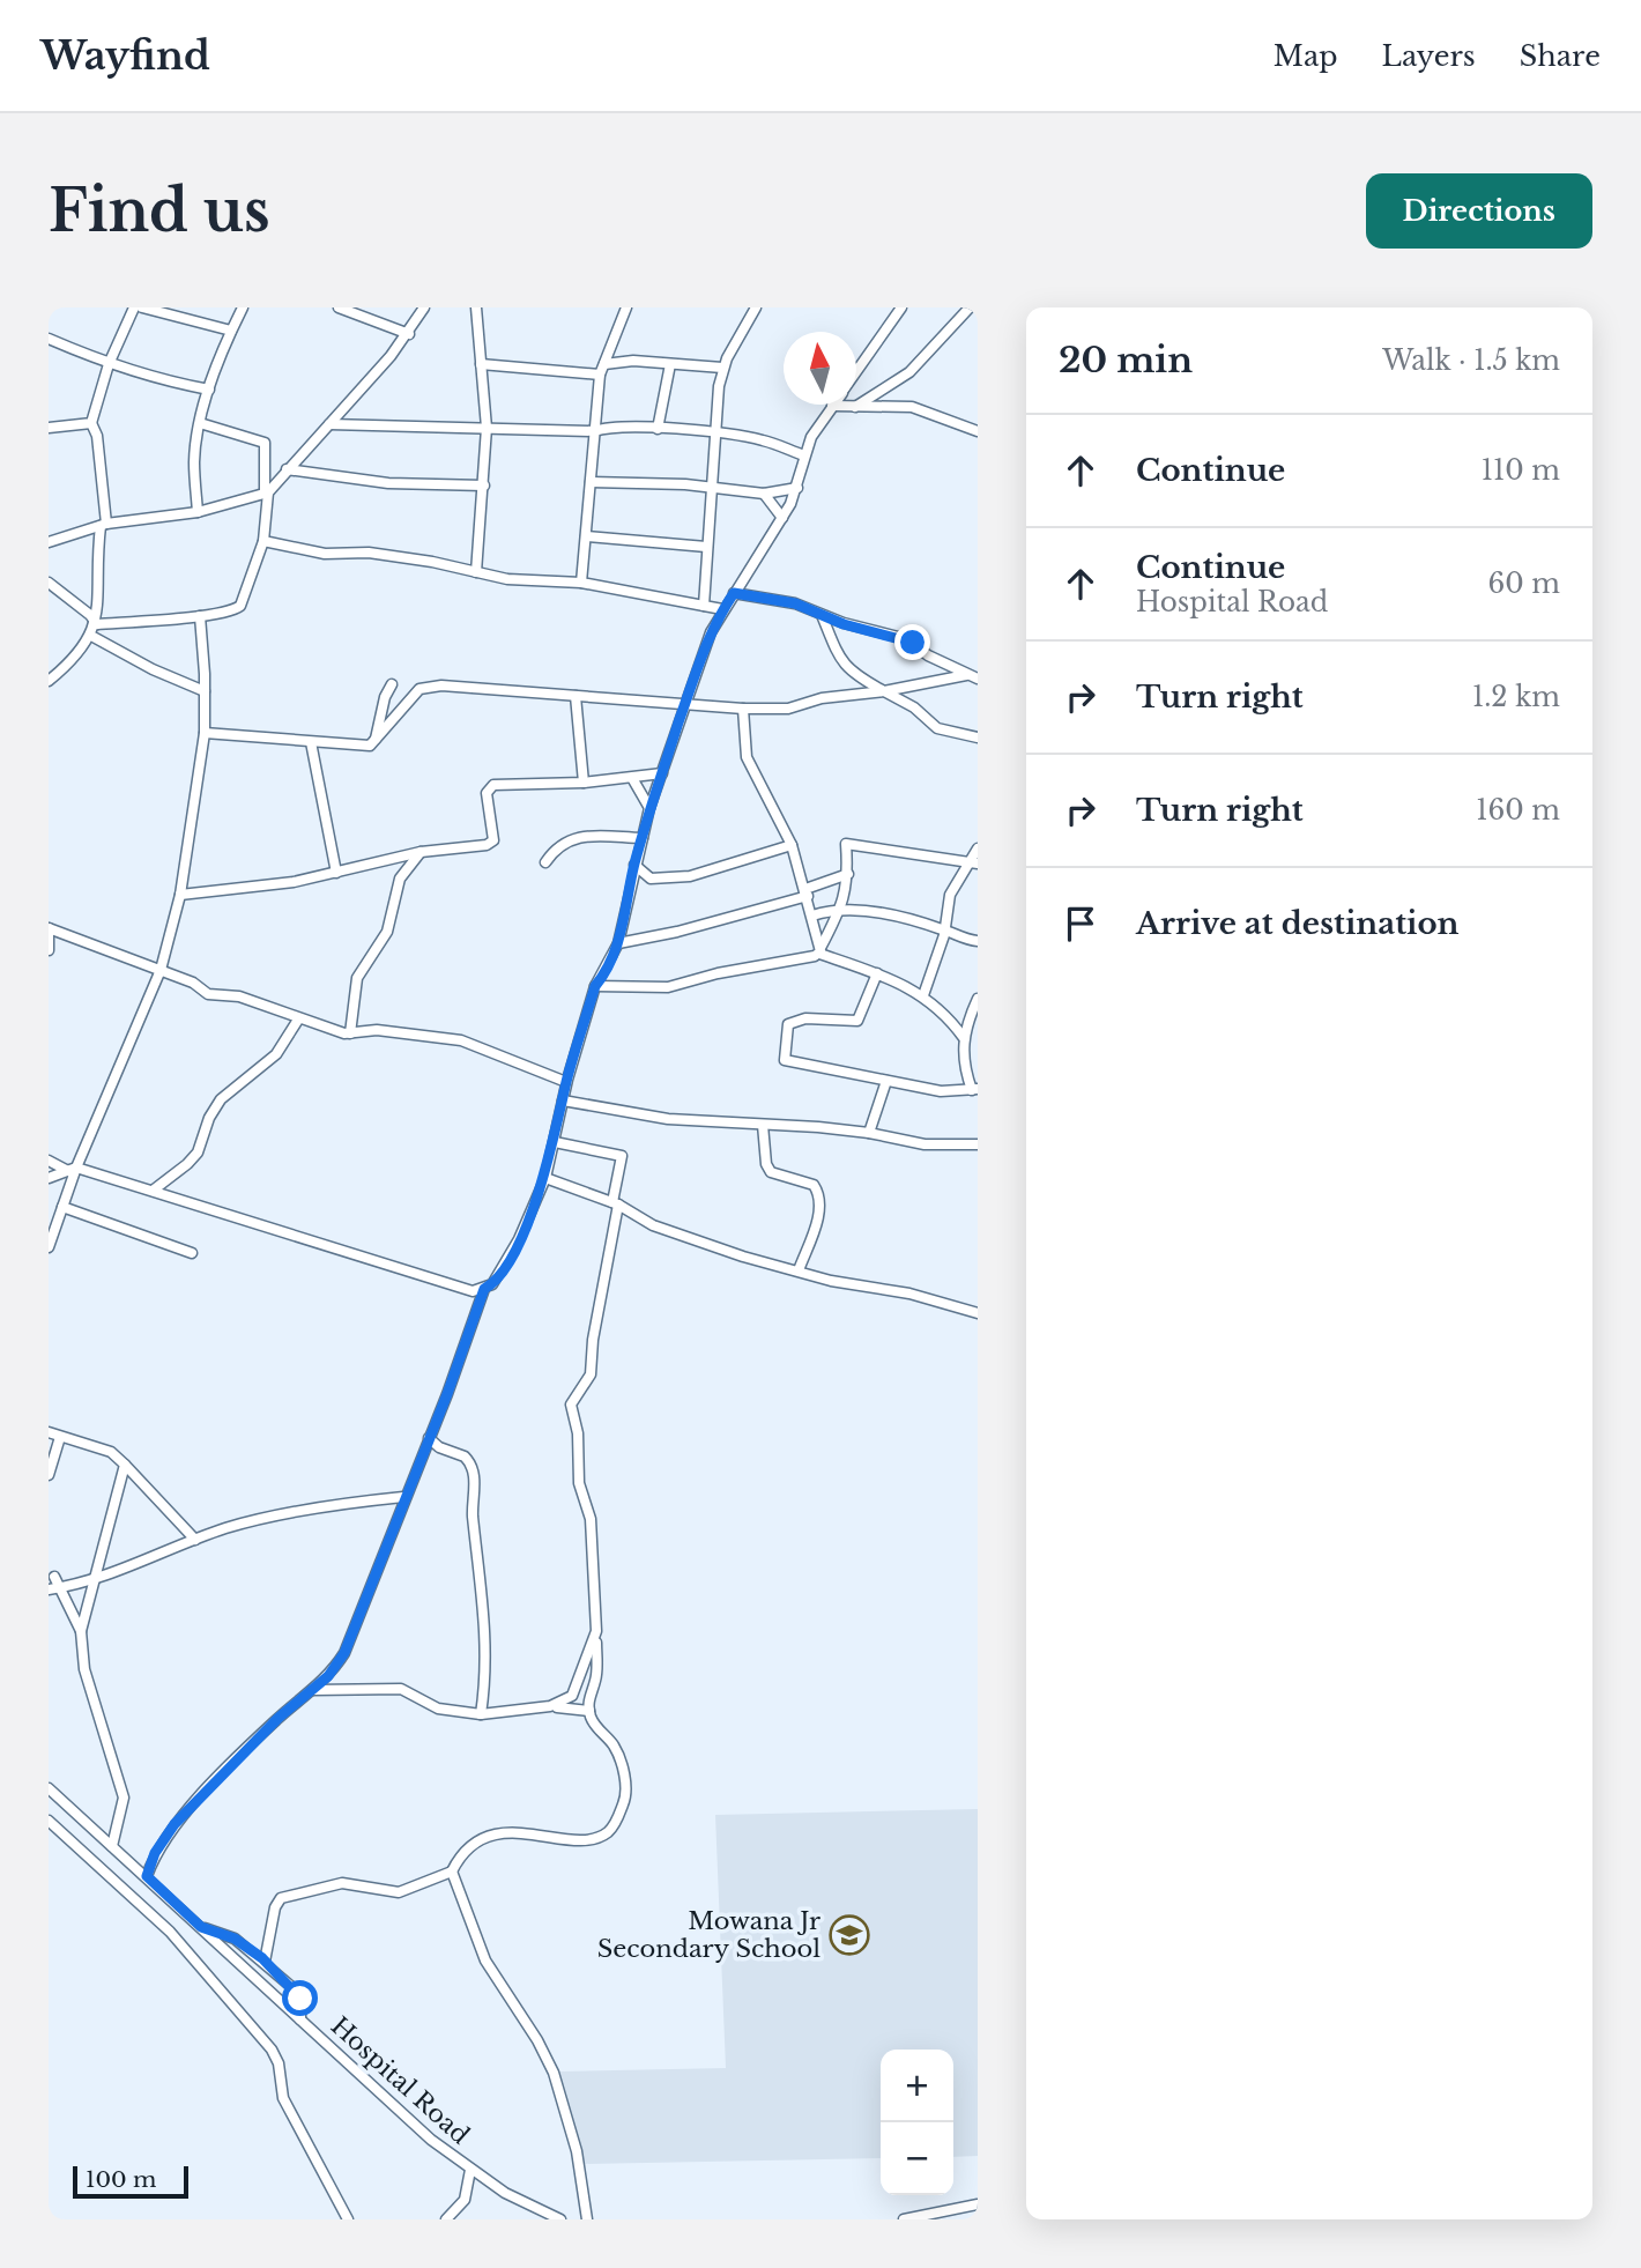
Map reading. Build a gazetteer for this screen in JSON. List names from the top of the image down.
{
  "streets": {
    "street": ["Hospital Road"]
  },
  "places": {
    "school or university": ["Mowana Jr Secondary School"]
  },
  "scale_bar": "100 m",
  "north": "top",
  "page": {
    "header": "Wayfind",
    "nav": ["Map", "Layers", "Share"],
    "buttons": "Directions",
    "title": "Find us",
    "heading": ["20 min", "Walk · 1.5 km"],
    "list": [
      ["Continue", "110 m"],
      ["Continue", "Hospital Road", "60 m"],
      ["Turn right", "1.2 km"],
      ["Turn right", "160 m"],
      "Arrive at destination"
    ],
    "map_buttons": ["+", "−"],
    "scale": "100 m"
  }
}
